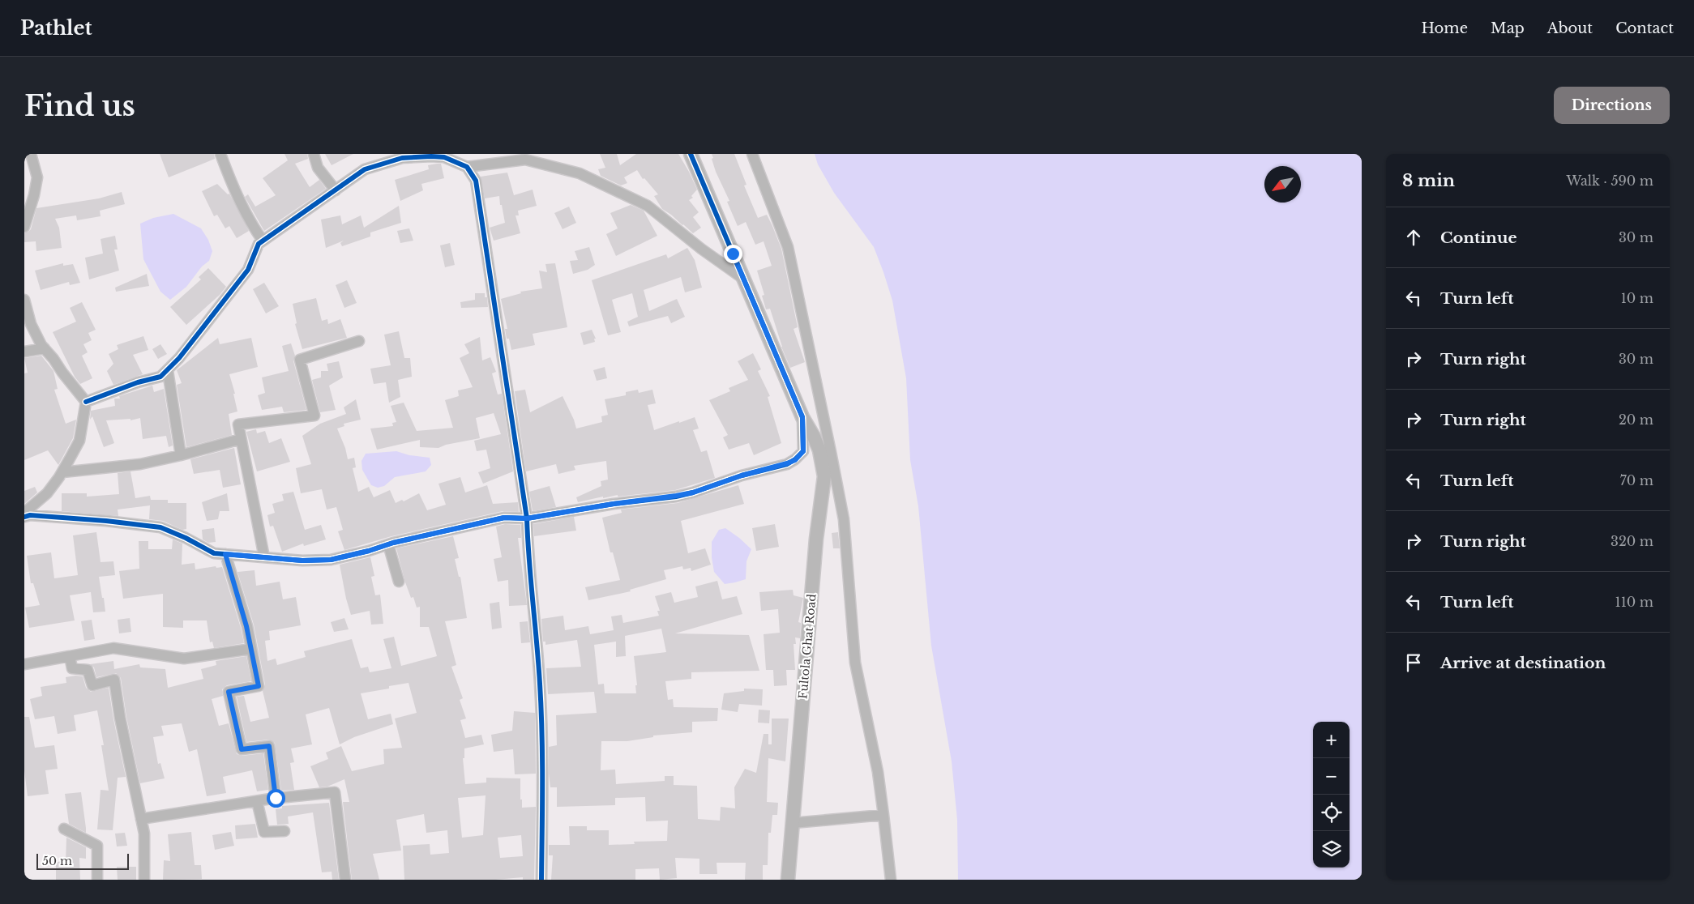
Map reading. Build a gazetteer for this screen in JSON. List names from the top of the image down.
{
  "streets": {
    "street": ["Fultola Ghat Road"]
  },
  "scale_bar": "50 m",
  "north": "bottom left",
  "page": {
    "header": "Pathlet",
    "nav": [
      "Home",
      "Map",
      "About",
      "Contact"
    ],
    "buttons": "Directions",
    "title": "Find us",
    "heading": ["8 min", "Walk · 590 m"],
    "list": [
      ["Continue", "30 m"],
      ["Turn left", "10 m"],
      ["Turn right", "30 m"],
      ["Turn right", "20 m"],
      ["Turn left", "70 m"],
      ["Turn right", "320 m"],
      ["Turn left", "110 m"],
      "Arrive at destination"
    ],
    "map_buttons": ["+", "−"],
    "scale": "50 m"
  }
}
